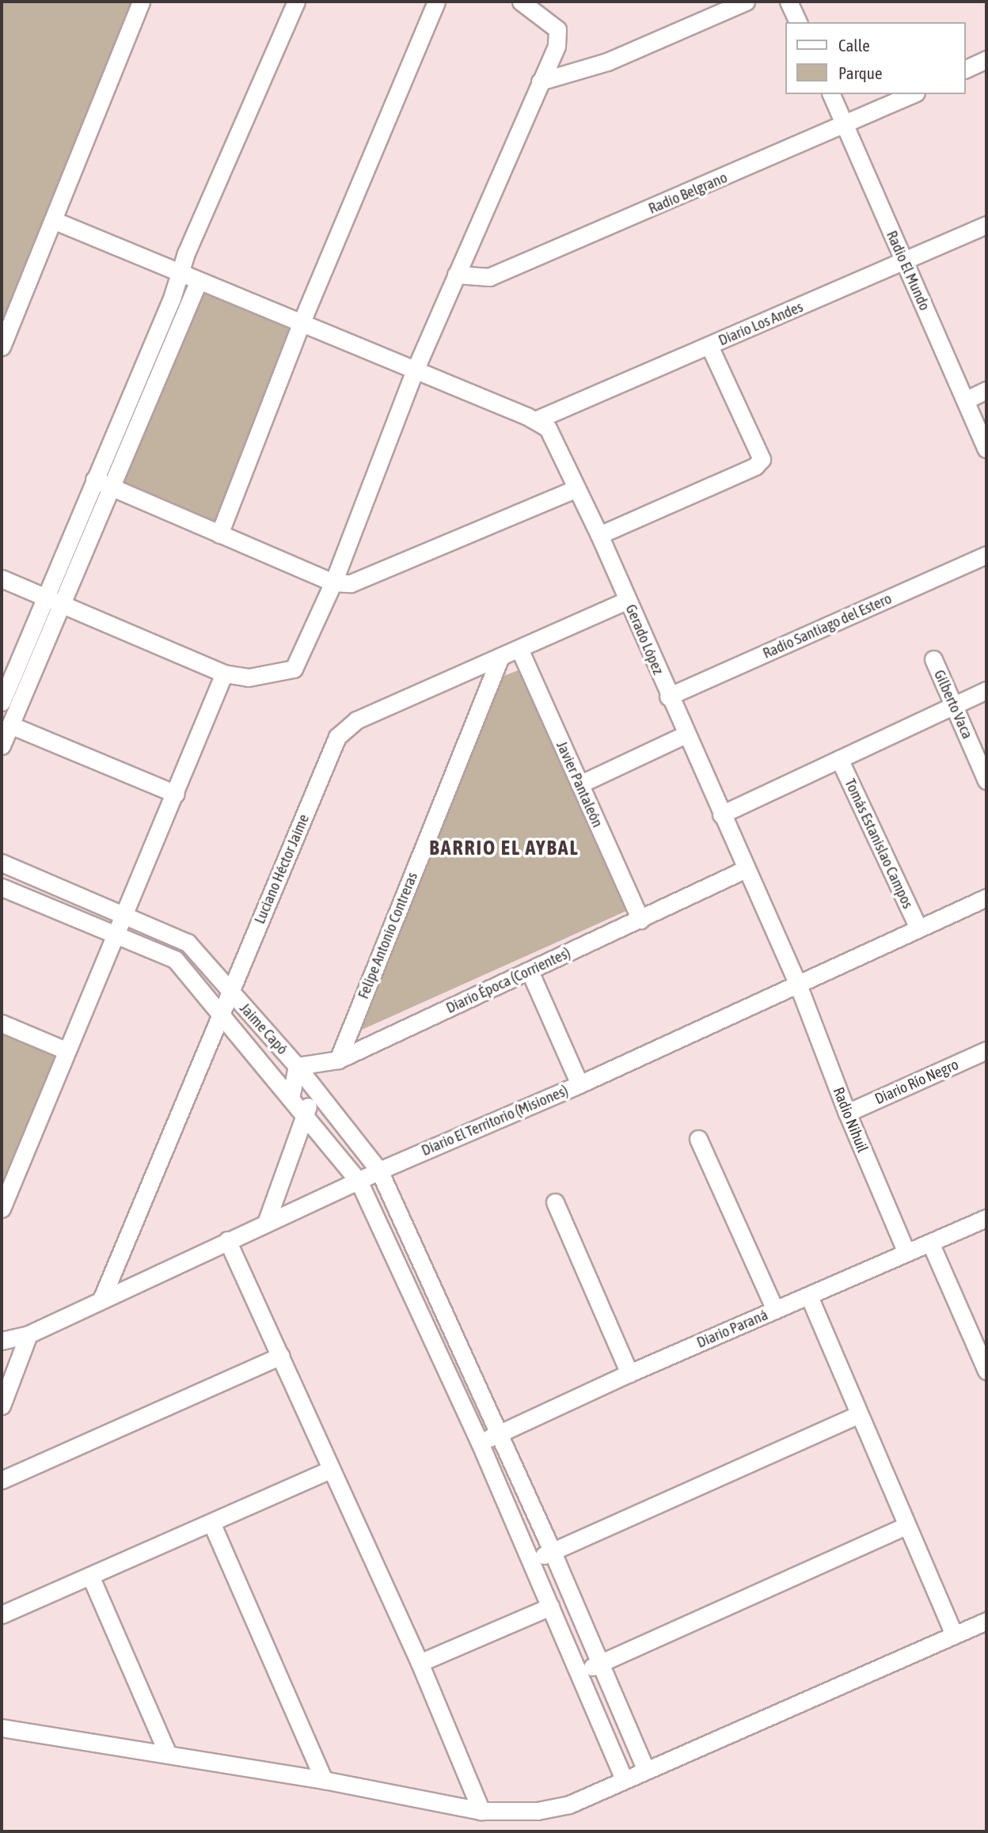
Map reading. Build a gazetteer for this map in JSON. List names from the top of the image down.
{
  "streets": {
    "street": [
      "Radio Belgrano",
      "Radio El Mundo",
      "Diario Los Andes",
      "Radio Santiago del Estero",
      "Gerado López",
      "Gilberto Vaca",
      "Javier Pantaleón",
      "Tomás Estanislao Campos",
      "Luciano Héctor Jaime",
      "Felipe Antonio Contreras",
      "Diario Época (Corrientes)",
      "Jaime Capó",
      "Diario Río Negro",
      "Radio Nihuil",
      "Diario El Territorio (Misiones)",
      "Diario Paraná"
    ]
  },
  "crossings": [
    ["Radio Belgrano", "Radio El Mundo"],
    ["Radio El Mundo", "Diario Los Andes"],
    ["Diario Los Andes", "Gerado López"],
    ["Radio Santiago del Estero", "Gerado López"],
    ["Gerado López", "Luciano Héctor Jaime"],
    ["Gerado López", "Diario Época (Corrientes)"],
    ["Gerado López", "Radio Nihuil"],
    ["Gerado López", "Diario El Territorio (Misiones)"],
    ["Javier Pantaleón", "Luciano Héctor Jaime"],
    ["Javier Pantaleón", "Diario Época (Corrientes)"],
    ["Tomás Estanislao Campos", "Diario El Territorio (Misiones)"],
    ["Luciano Héctor Jaime", "Felipe Antonio Contreras"],
    ["Luciano Héctor Jaime", "Jaime Capó"],
    ["Luciano Héctor Jaime", "Diario El Territorio (Misiones)"],
    ["Felipe Antonio Contreras", "Diario Época (Corrientes)"],
    ["Diario Época (Corrientes)", "Jaime Capó"],
    ["Jaime Capó", "Diario El Territorio (Misiones)"],
    ["Jaime Capó", "Diario Paraná"],
    ["Diario Río Negro", "Radio Nihuil"],
    ["Radio Nihuil", "Diario El Territorio (Misiones)"],
    ["Radio Nihuil", "Diario Paraná"]
  ],
  "districts": ["BARRIO EL AYBAL"],
  "legend": ["Calle", "Parque"]
}
